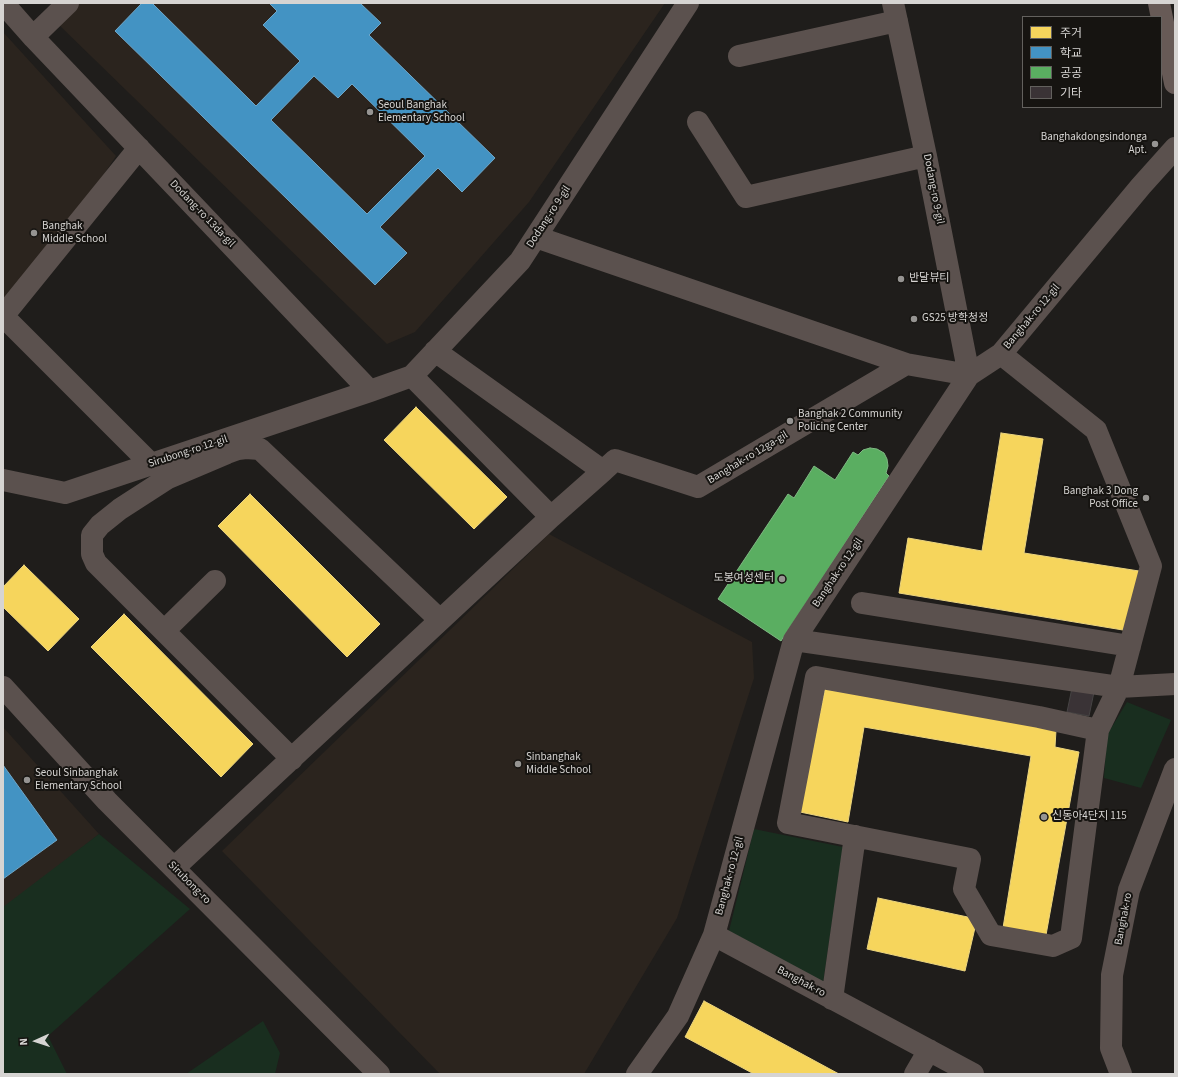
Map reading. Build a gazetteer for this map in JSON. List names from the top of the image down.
{
  "streets": {
    "street": [
      "Dodang-ro 9-gil",
      "Dodang-ro 13da-gil",
      "Banghak-ro 12-gil",
      "Sirubong-ro 12-gil",
      "Banghak-ro 12ga-gil",
      "Sirubong-ro",
      "Banghak-ro"
    ]
  },
  "crossings": [
    ["Dodang-ro 9-gil", "Dodang-ro 13da-gil"],
    ["Dodang-ro 9-gil", "Banghak-ro 12-gil"],
    ["Dodang-ro 9-gil", "Sirubong-ro 12-gil"],
    ["Dodang-ro 13da-gil", "Sirubong-ro 12-gil"],
    ["Banghak-ro 12-gil", "Banghak-ro"]
  ],
  "places": [
    "Seoul Banghak Elementary School",
    "Banghakdongsindonga Apt.",
    "Banghak Middle School",
    "반달뷰티",
    "GS25 방학청정",
    "Banghak 2 Community Policing Center",
    "Banghak 3 Dong Post Office",
    "도봉여성센터",
    "Sinbanghak Middle School",
    "Seoul Sinbanghak Elementary School",
    "신동아4단지 115"
  ],
  "legend": [
    "주거",
    "학교",
    "공공",
    "기타"
  ],
  "north": "left"
}
